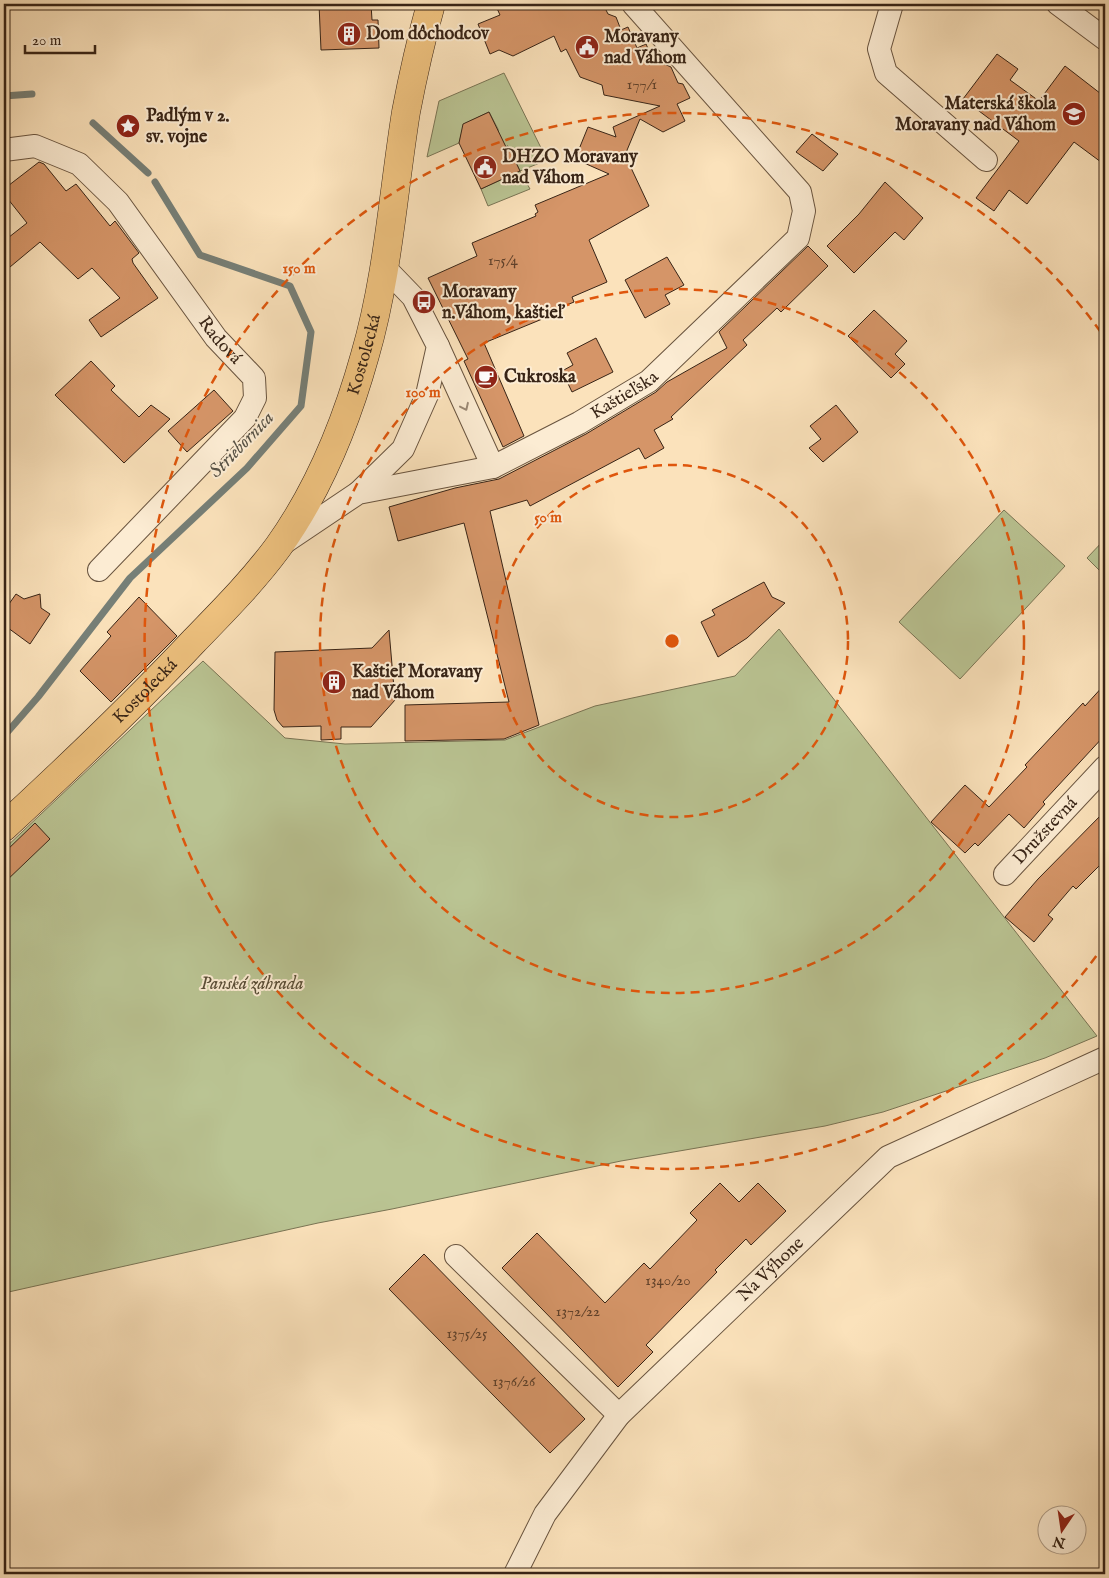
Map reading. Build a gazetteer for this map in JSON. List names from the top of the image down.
{
  "streets": {
    "main road": ["Kostolecká"],
    "street": [
      "Radová",
      "Kaštieľska",
      "Družstevná",
      "Na Výhone"
    ]
  },
  "crossings": [
    ["Kostolecká", "Kaštieľska"]
  ],
  "water": ["Striebornica"],
  "parks": ["Panská záhrada"],
  "places": {
    "building": ["Dom dôchodcov", "Kaštieľ Moravany nad Váhom"],
    "public building": ["Moravany nad Váhom", "DHZO Moravany nad Váhom"],
    "school or university": ["Materská škola Moravany nad Váhom"],
    "place": ["Padlým v 2. sv. vojne"],
    "bus stop": ["Moravany n.Váhom, kaštieľ"],
    "cafe": ["Cukroska"]
  },
  "house_numbers": [
    "177/1",
    "175/4",
    "1340/20",
    "1372/22",
    "1375/25",
    "1376/26"
  ],
  "scale_bar": "20 m",
  "north": "bottom",
  "rings": ["150 m", "100 m", "50 m"]
}
